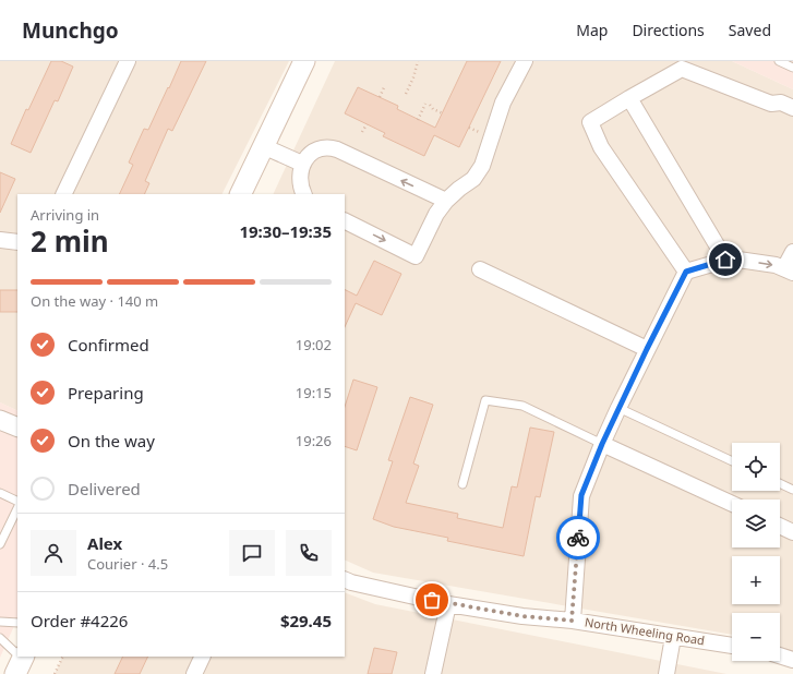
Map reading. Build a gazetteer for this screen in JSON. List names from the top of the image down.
{
  "streets": {
    "street": ["North Wheeling Road"]
  },
  "page": {
    "header": "Munchgo",
    "nav": ["Map", "Directions", "Saved"],
    "heading": ["2 min", "Arriving in", "19:30–19:35"],
    "panel": [
      "Alex",
      "Courier · 4.5",
      "Order #4226",
      "$29.45"
    ],
    "bar": "On the way · 140 m",
    "list": [
      ["Confirmed", "19:02"],
      ["Preparing", "19:15"],
      ["On the way", "19:26"],
      "Delivered"
    ],
    "map_buttons": ["+", "−"]
  }
}
